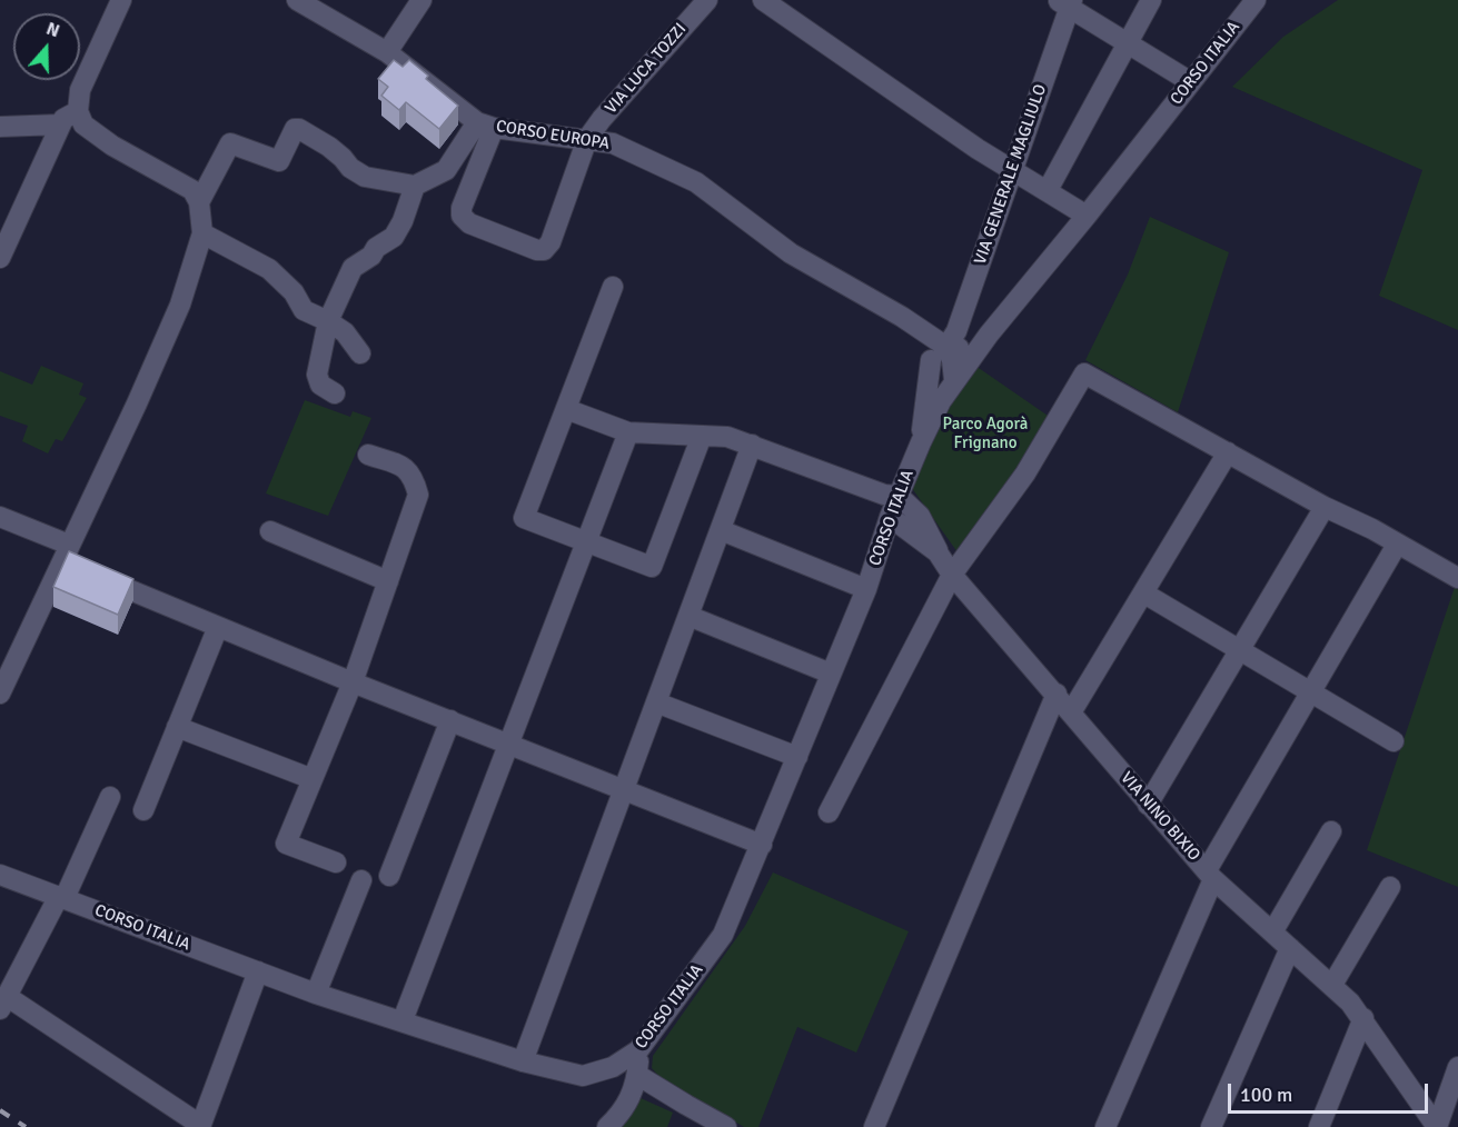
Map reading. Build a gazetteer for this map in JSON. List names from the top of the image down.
{
  "streets": {
    "street": [
      "CORSO ITALIA",
      "VIA LUCA TOZZI",
      "CORSO EUROPA",
      "VIA GENERALE MAGLIULO",
      "VIA NINO BIXIO"
    ]
  },
  "crossings": [
    ["CORSO ITALIA", "VIA NINO BIXIO"],
    ["VIA LUCA TOZZI", "CORSO EUROPA"]
  ],
  "parks": ["Parco Agorà Frignano"],
  "scale_bar": "100 m",
  "north": "top"
}
